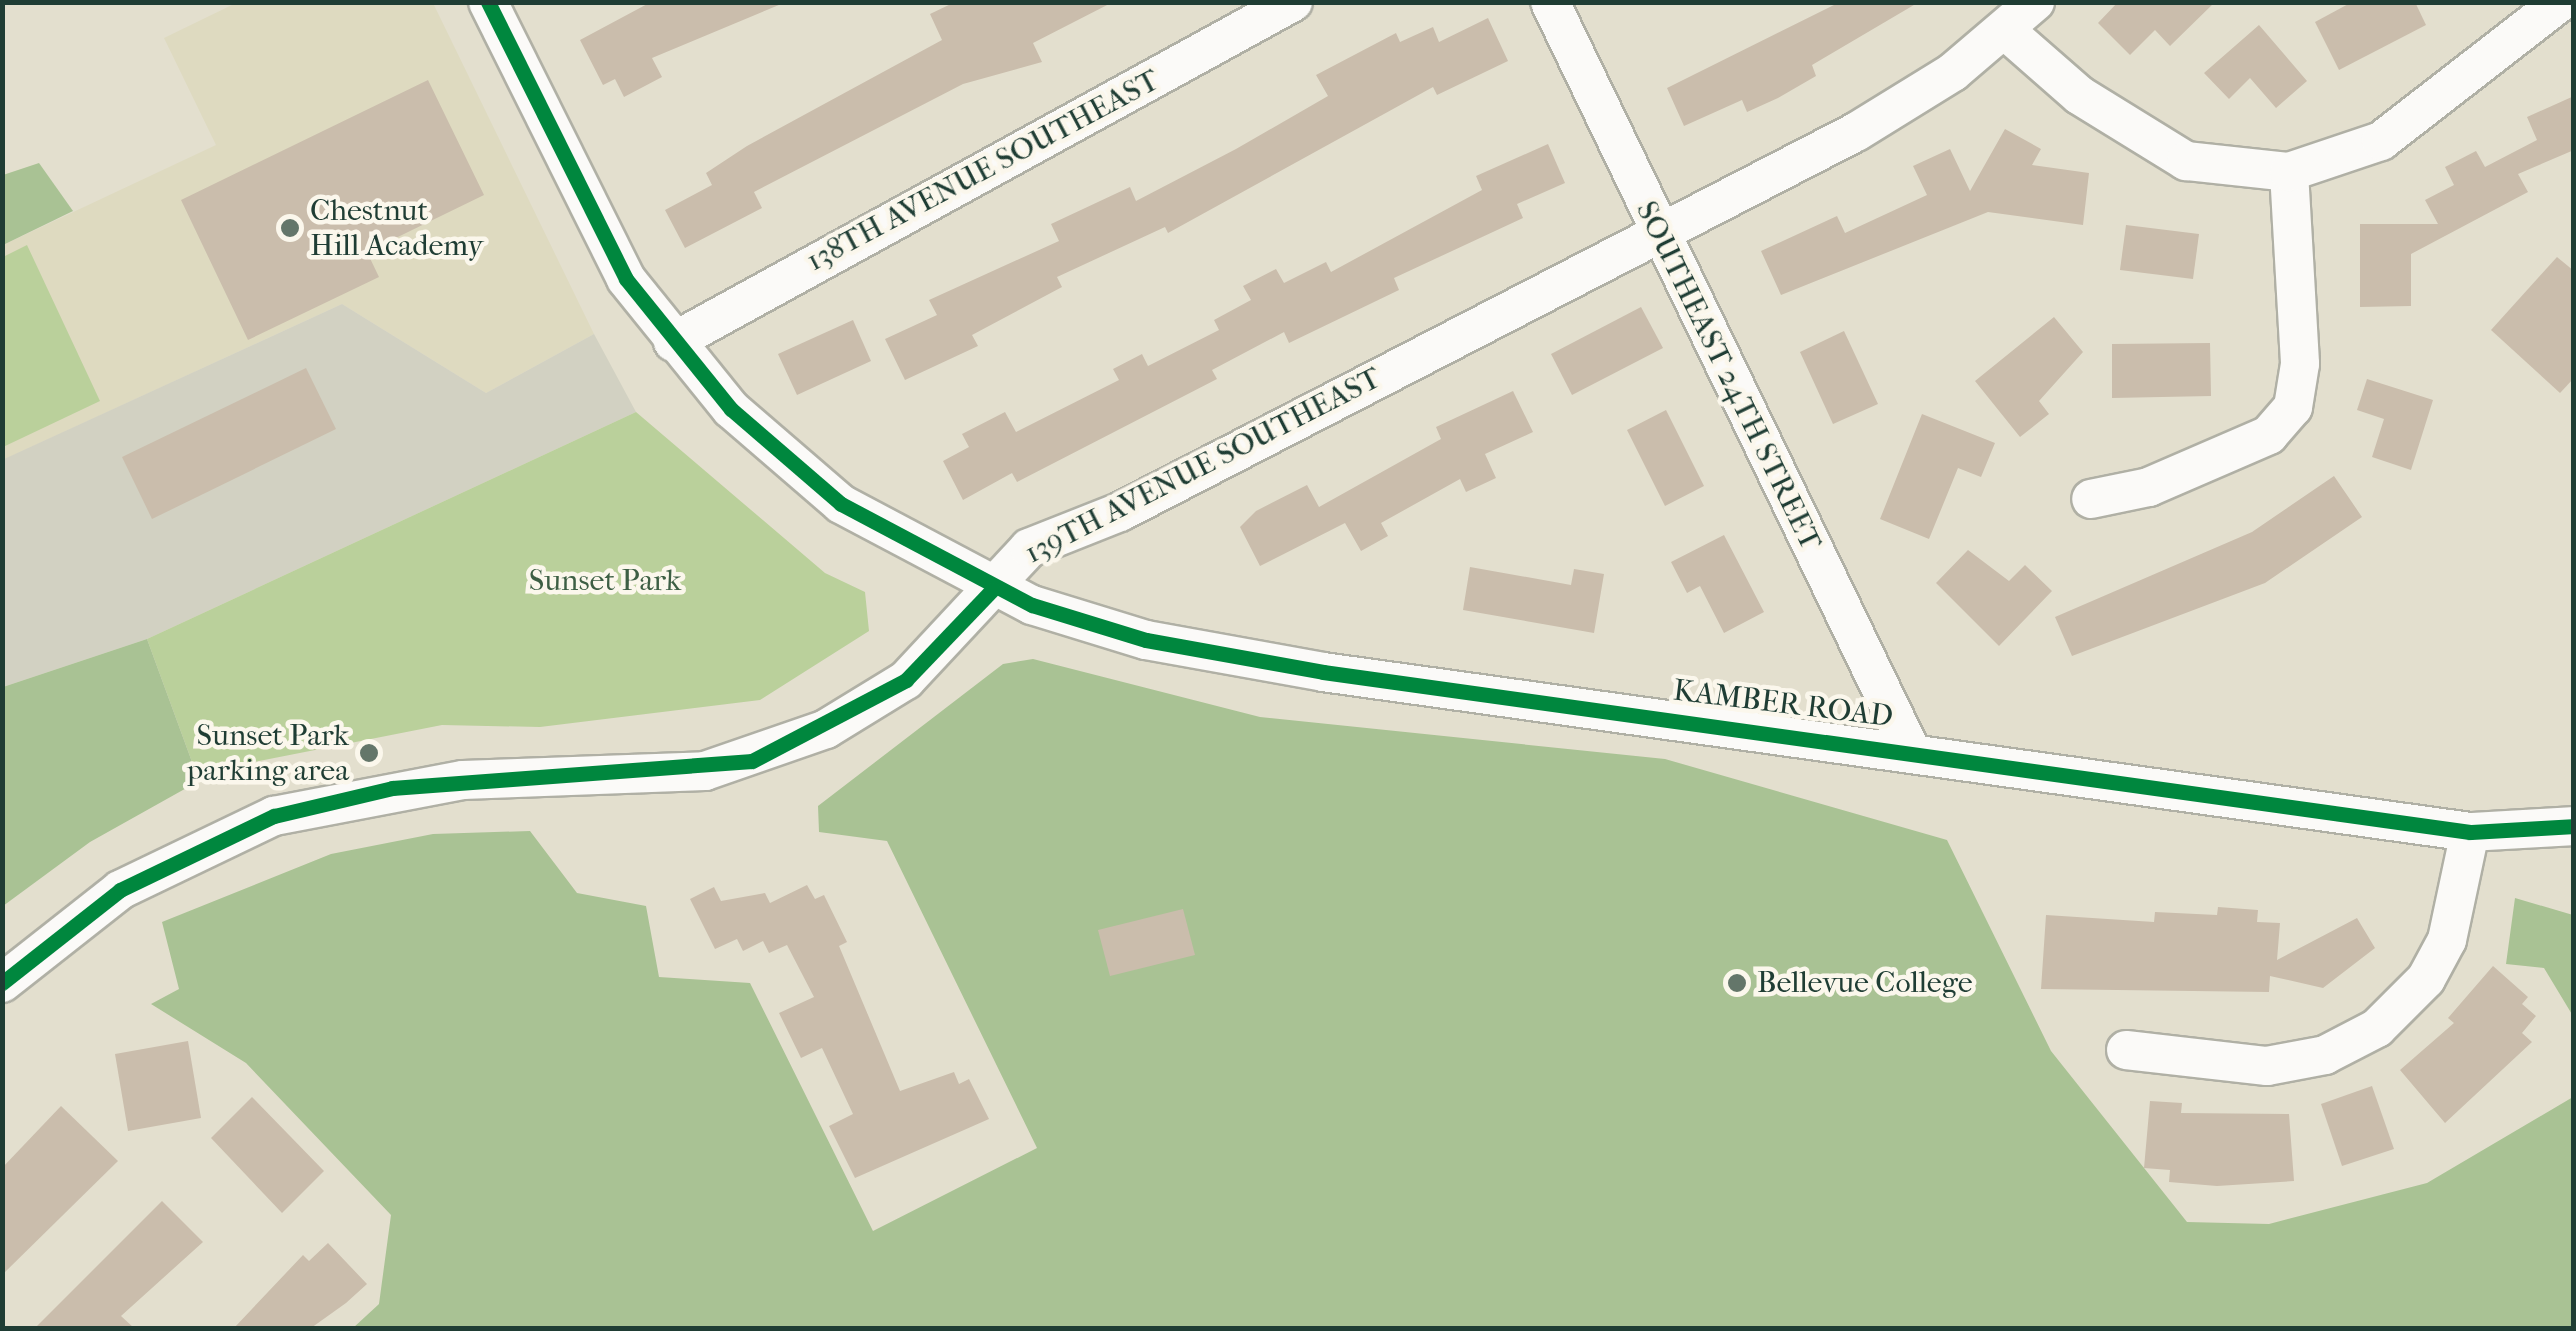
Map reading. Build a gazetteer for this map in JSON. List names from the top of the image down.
{
  "streets": {
    "street": [
      "138TH AVENUE SOUTHEAST",
      "SOUTHEAST 24TH STREET",
      "139TH AVENUE SOUTHEAST",
      "KAMBER ROAD"
    ]
  },
  "crossings": [
    ["138TH AVENUE SOUTHEAST", "KAMBER ROAD"],
    ["SOUTHEAST 24TH STREET", "139TH AVENUE SOUTHEAST"],
    ["SOUTHEAST 24TH STREET", "KAMBER ROAD"],
    ["139TH AVENUE SOUTHEAST", "KAMBER ROAD"]
  ],
  "parks": ["Sunset Park"],
  "places": ["Chestnut Hill Academy", "Sunset Park parking area", "Bellevue College"]
}
